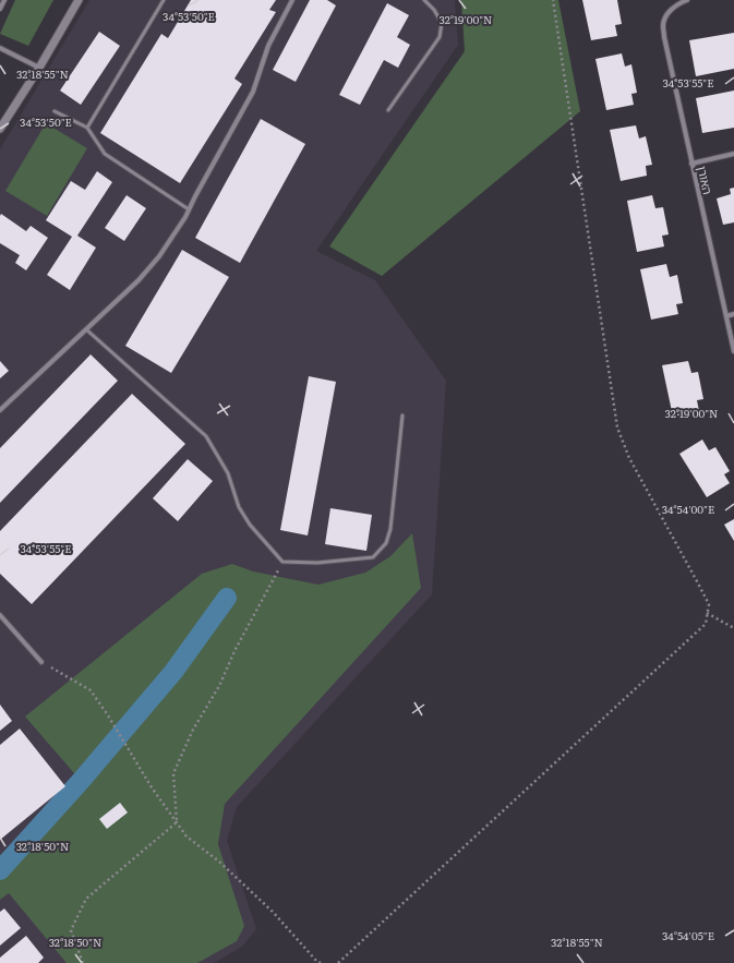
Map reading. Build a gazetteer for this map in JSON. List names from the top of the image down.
{
  "streets": {
    "street": ["האורן"]
  },
  "coordinates": [
    "34°53'50\"E",
    "32°19'00\"N",
    "32°18'55\"N",
    "34°53'55\"E",
    "34°54'00\"E",
    "32°18'50\"N",
    "34°54'05\"E"
  ]
}
